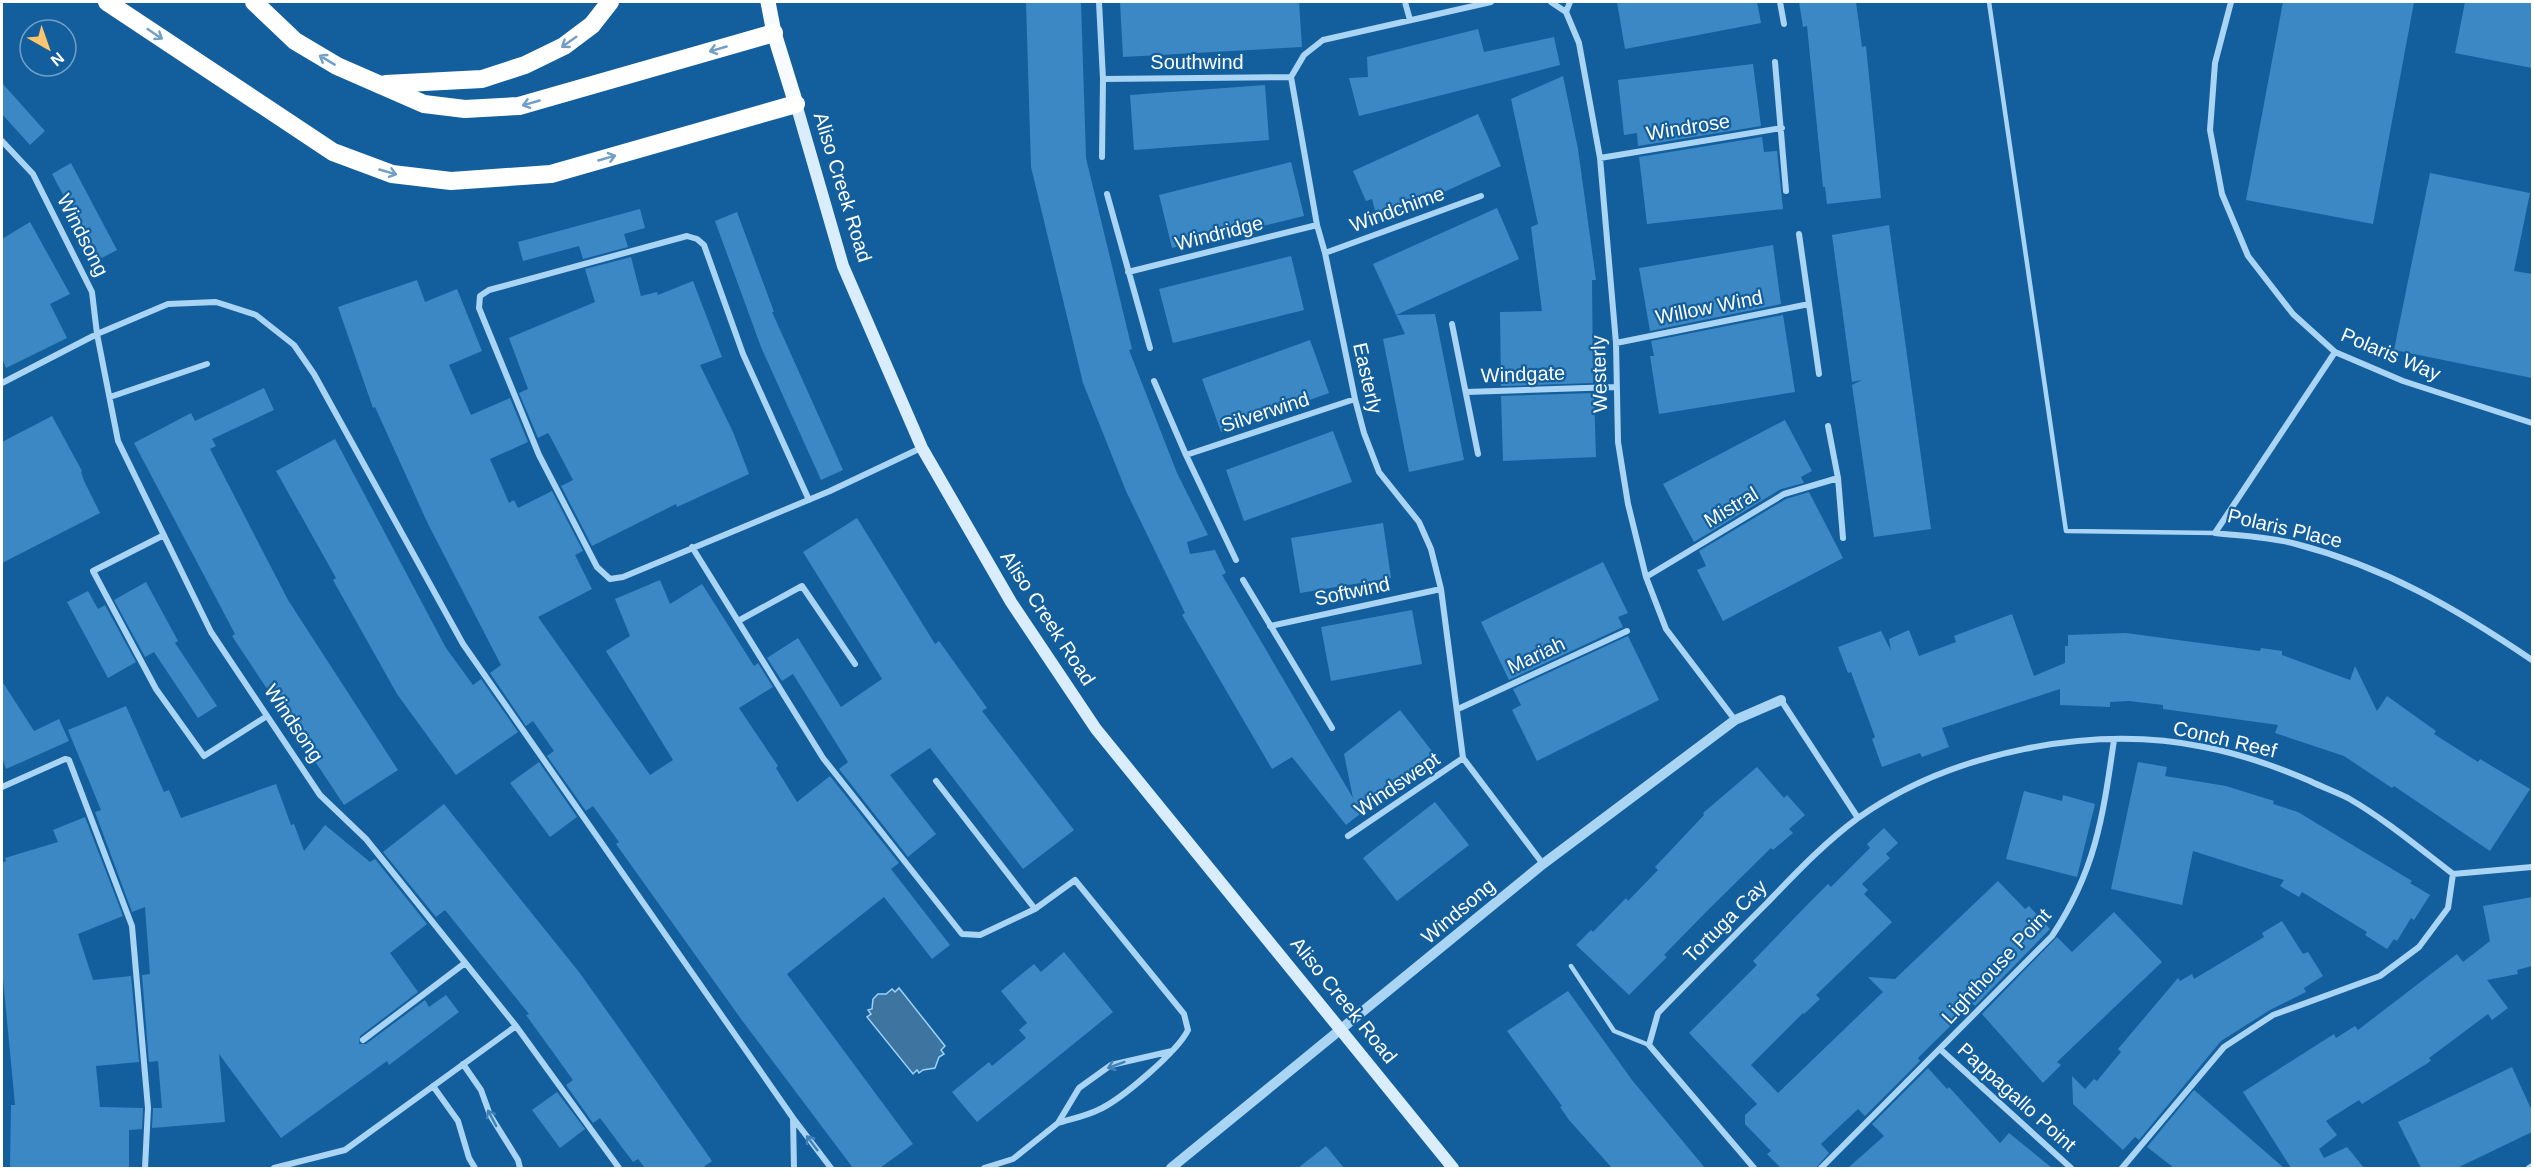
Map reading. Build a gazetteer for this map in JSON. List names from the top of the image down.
{
  "streets": {
    "main road": ["Aliso Creek Road"],
    "street": [
      "Southwind",
      "Windrose",
      "Windchime",
      "Windridge",
      "Windsong",
      "Willow Wind",
      "Polaris Way",
      "Windgate",
      "Westerly",
      "Easterly",
      "Silverwind",
      "Mistral",
      "Polaris Place",
      "Softwind",
      "Mariah",
      "Conch Reef",
      "Windswept",
      "Tortuga Cay",
      "Lighthouse Point",
      "Pappagallo Point"
    ]
  },
  "crossings": [
    ["Southwind", "Easterly"],
    ["Windrose", "Westerly"],
    ["Aliso Creek Road", "Windsong"],
    ["Windchime", "Easterly"],
    ["Windridge", "Easterly"],
    ["Windsong", "Westerly"],
    ["Willow Wind", "Westerly"],
    ["Polaris Way", "Polaris Place"],
    ["Windgate", "Westerly"],
    ["Westerly", "Mistral"],
    ["Easterly", "Silverwind"],
    ["Easterly", "Softwind"],
    ["Easterly", "Mariah"],
    ["Easterly", "Windswept"],
    ["Conch Reef", "Tortuga Cay"],
    ["Conch Reef", "Lighthouse Point"],
    ["Lighthouse Point", "Pappagallo Point"]
  ],
  "north": "bottom right"
}
